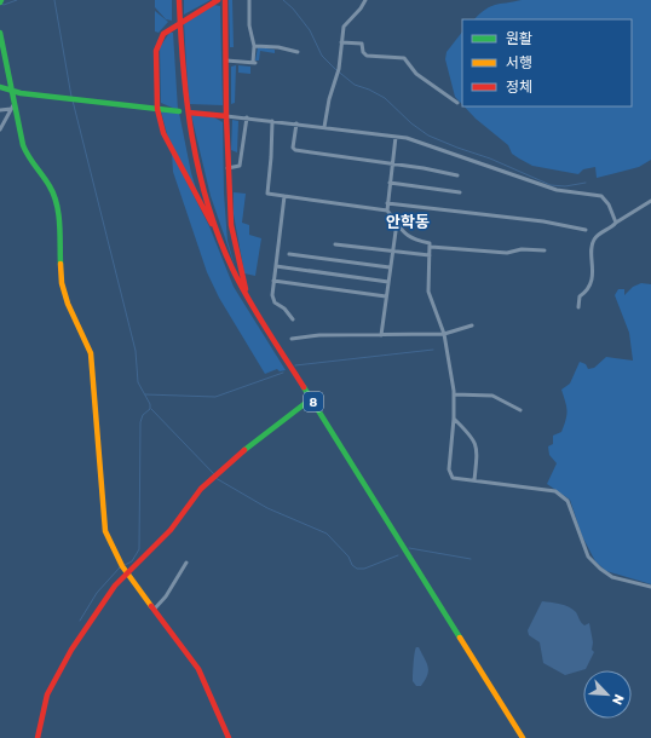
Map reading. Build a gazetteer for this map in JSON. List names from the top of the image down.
{
  "streets": {
    "main road": ["8"]
  },
  "districts": ["안학동"],
  "legend": ["원활", "서행", "정체"],
  "north": "bottom right"
}
